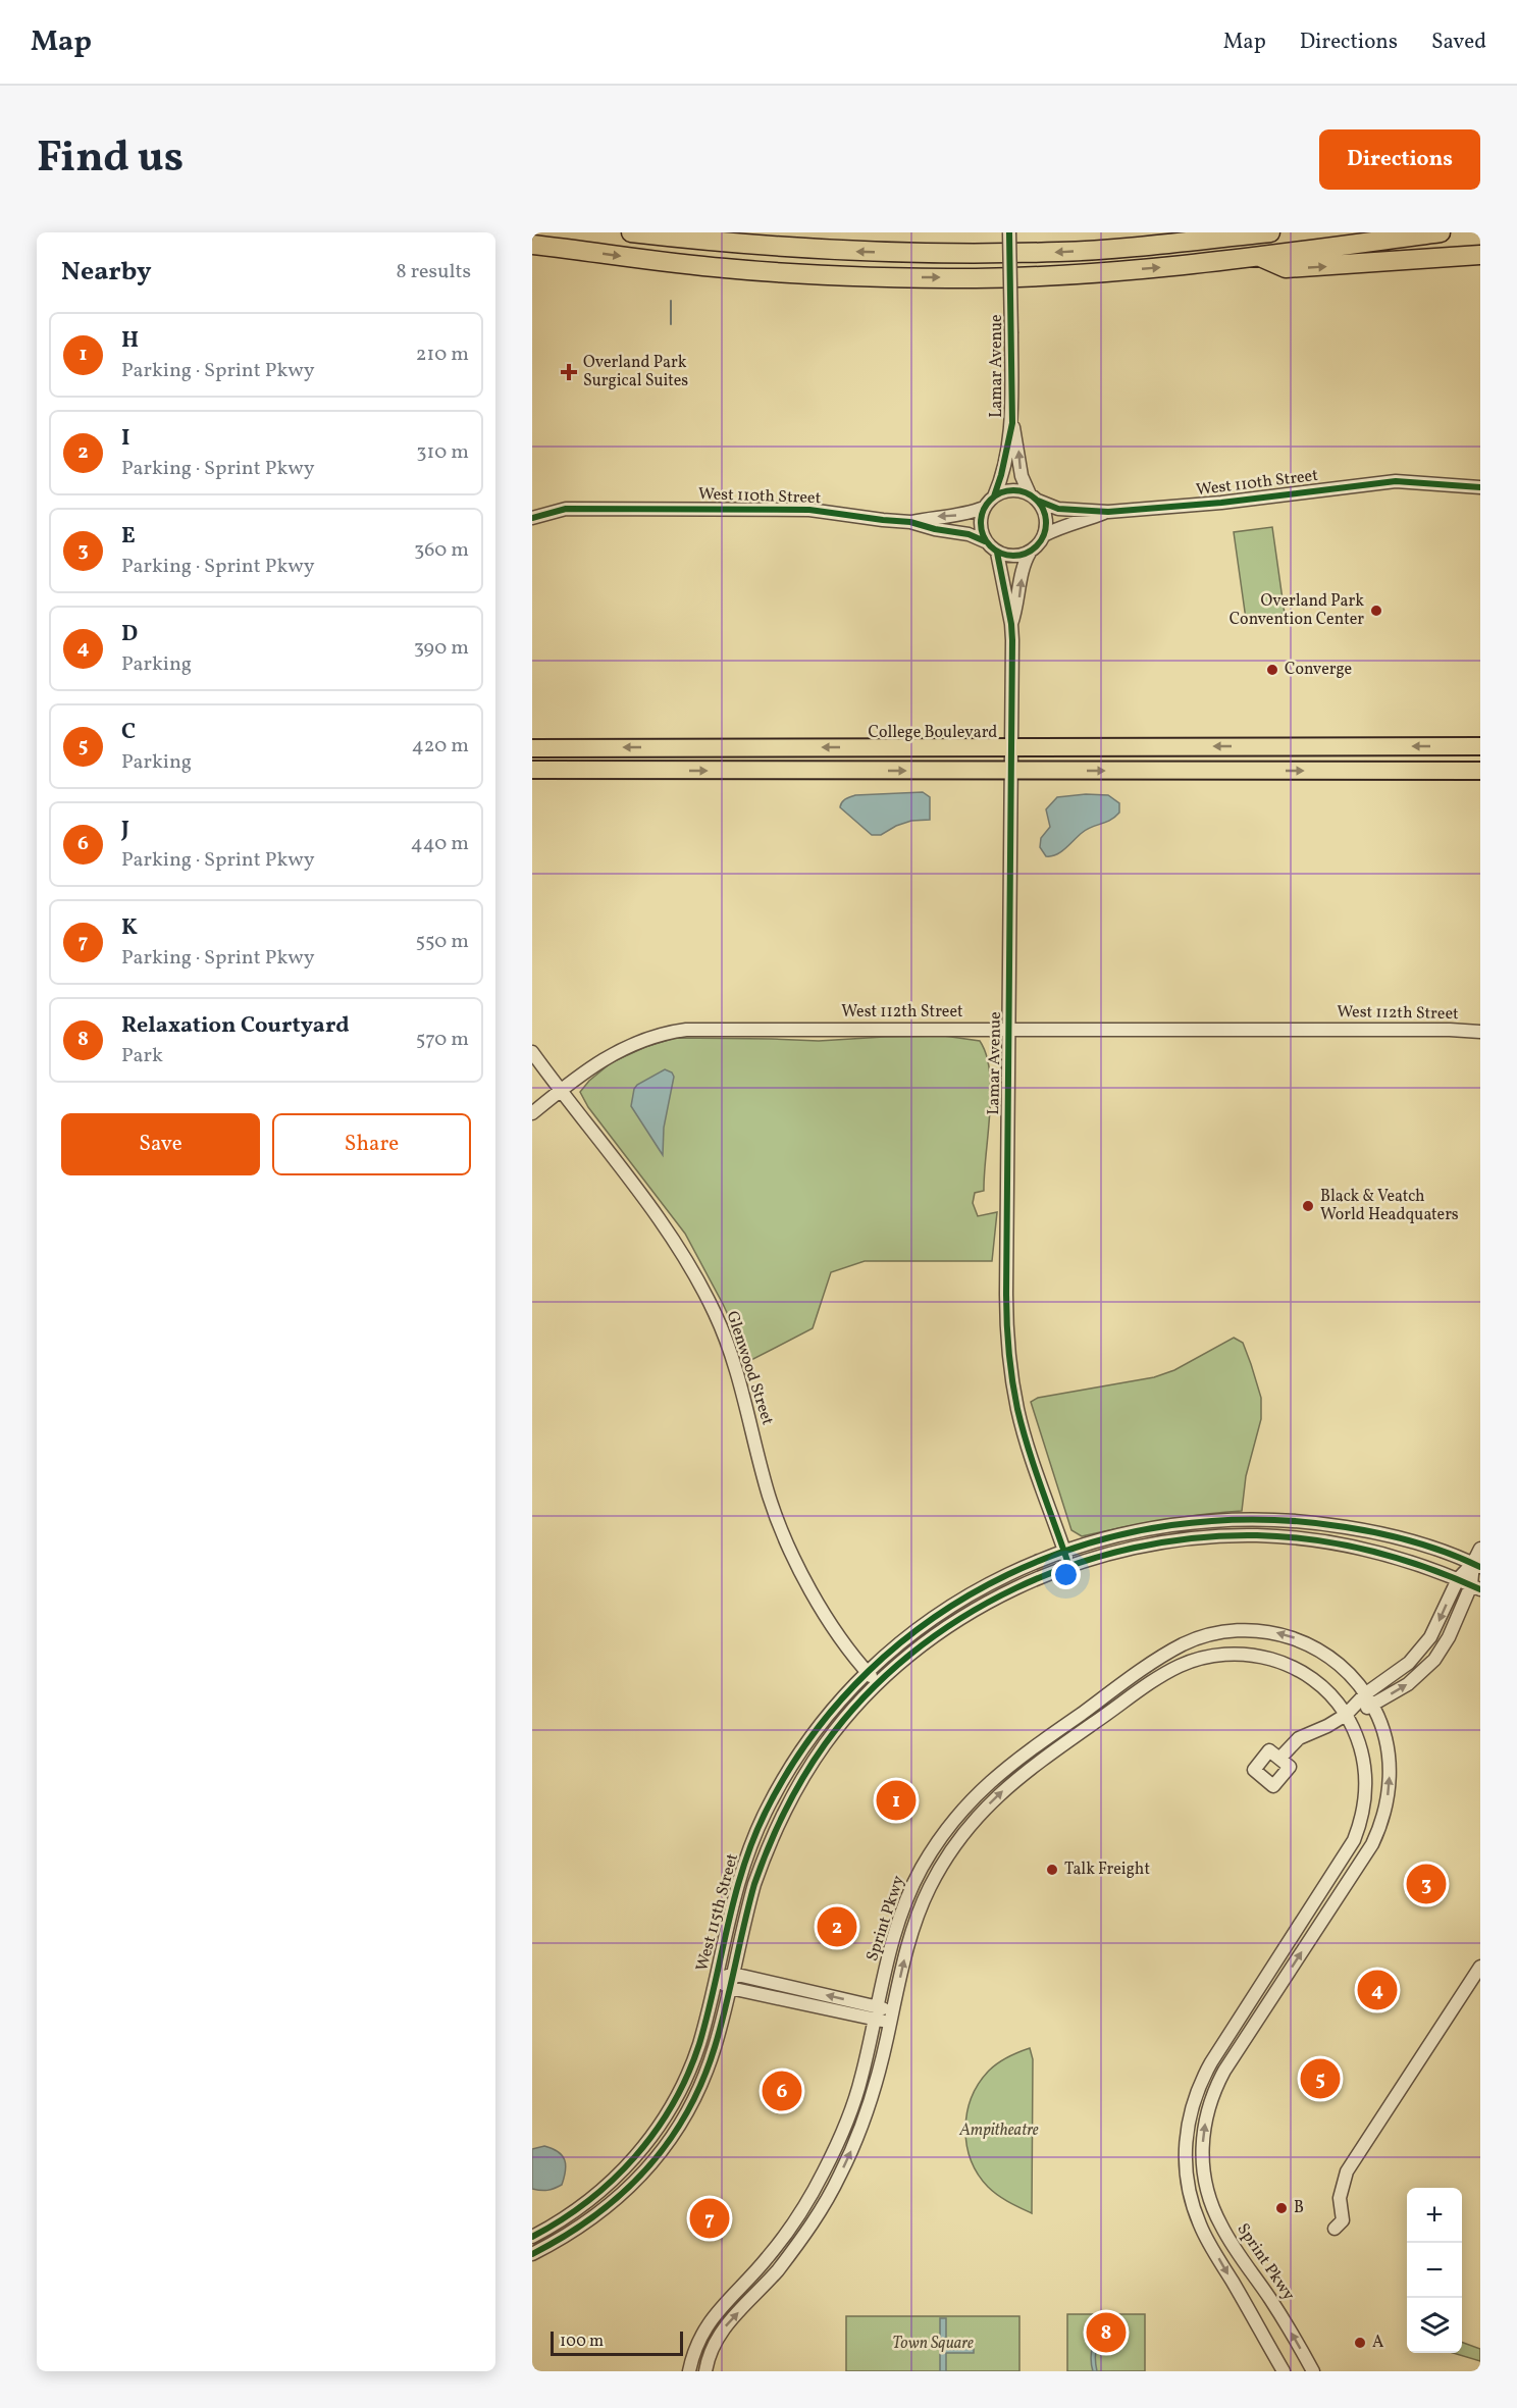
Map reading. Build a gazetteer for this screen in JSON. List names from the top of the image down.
{
  "streets": {
    "main road": ["College Boulevard"],
    "street": [
      "Lamar Avenue",
      "West 110th Street",
      "West 112th Street",
      "Glenwood Street",
      "West 115th Street",
      "Sprint Pkwy"
    ]
  },
  "crossings": [
    ["Lamar Avenue", "West 110th Street"],
    ["Lamar Avenue", "College Boulevard"],
    ["Lamar Avenue", "West 112th Street"],
    ["Lamar Avenue", "West 115th Street"],
    ["West 112th Street", "Glenwood Street"],
    ["Glenwood Street", "West 115th Street"]
  ],
  "parks": ["Ampitheatre", "Town Square"],
  "places": {
    "health": ["Overland Park Surgical Suites"],
    "other": [
      "Overland Park Convention Center",
      "Converge",
      "Black & Veatch World Headquaters",
      "Talk Freight",
      "B",
      "A"
    ]
  },
  "scale_bar": "100 m",
  "page": {
    "header": "Map",
    "nav": ["Map", "Directions", "Saved"],
    "title": "Find us",
    "buttons": [
      "Directions",
      ["Save", "Share"]
    ],
    "heading": ["Nearby", "8 results"],
    "list": [
      {
        "mark": "1",
        "name": "H",
        "note": "Parking · Sprint Pkwy",
        "value": "210 m"
      },
      {
        "mark": "2",
        "name": "I",
        "note": "Parking · Sprint Pkwy",
        "value": "310 m"
      },
      {
        "mark": "3",
        "name": "E",
        "note": "Parking · Sprint Pkwy",
        "value": "360 m"
      },
      {
        "mark": "4",
        "name": "D",
        "note": "Parking",
        "value": "390 m"
      },
      {
        "mark": "5",
        "name": "C",
        "note": "Parking",
        "value": "420 m"
      },
      {
        "mark": "6",
        "name": "J",
        "note": "Parking · Sprint Pkwy",
        "value": "440 m"
      },
      {
        "mark": "7",
        "name": "K",
        "note": "Parking · Sprint Pkwy",
        "value": "550 m"
      },
      {
        "mark": "8",
        "name": "Relaxation Courtyard",
        "note": "Park",
        "value": "570 m"
      }
    ],
    "pins": [
      "1",
      "3",
      "2",
      "4",
      "5",
      "6",
      "7",
      "8"
    ],
    "map_buttons": ["+", "−"],
    "scale": "100 m"
  }
}
